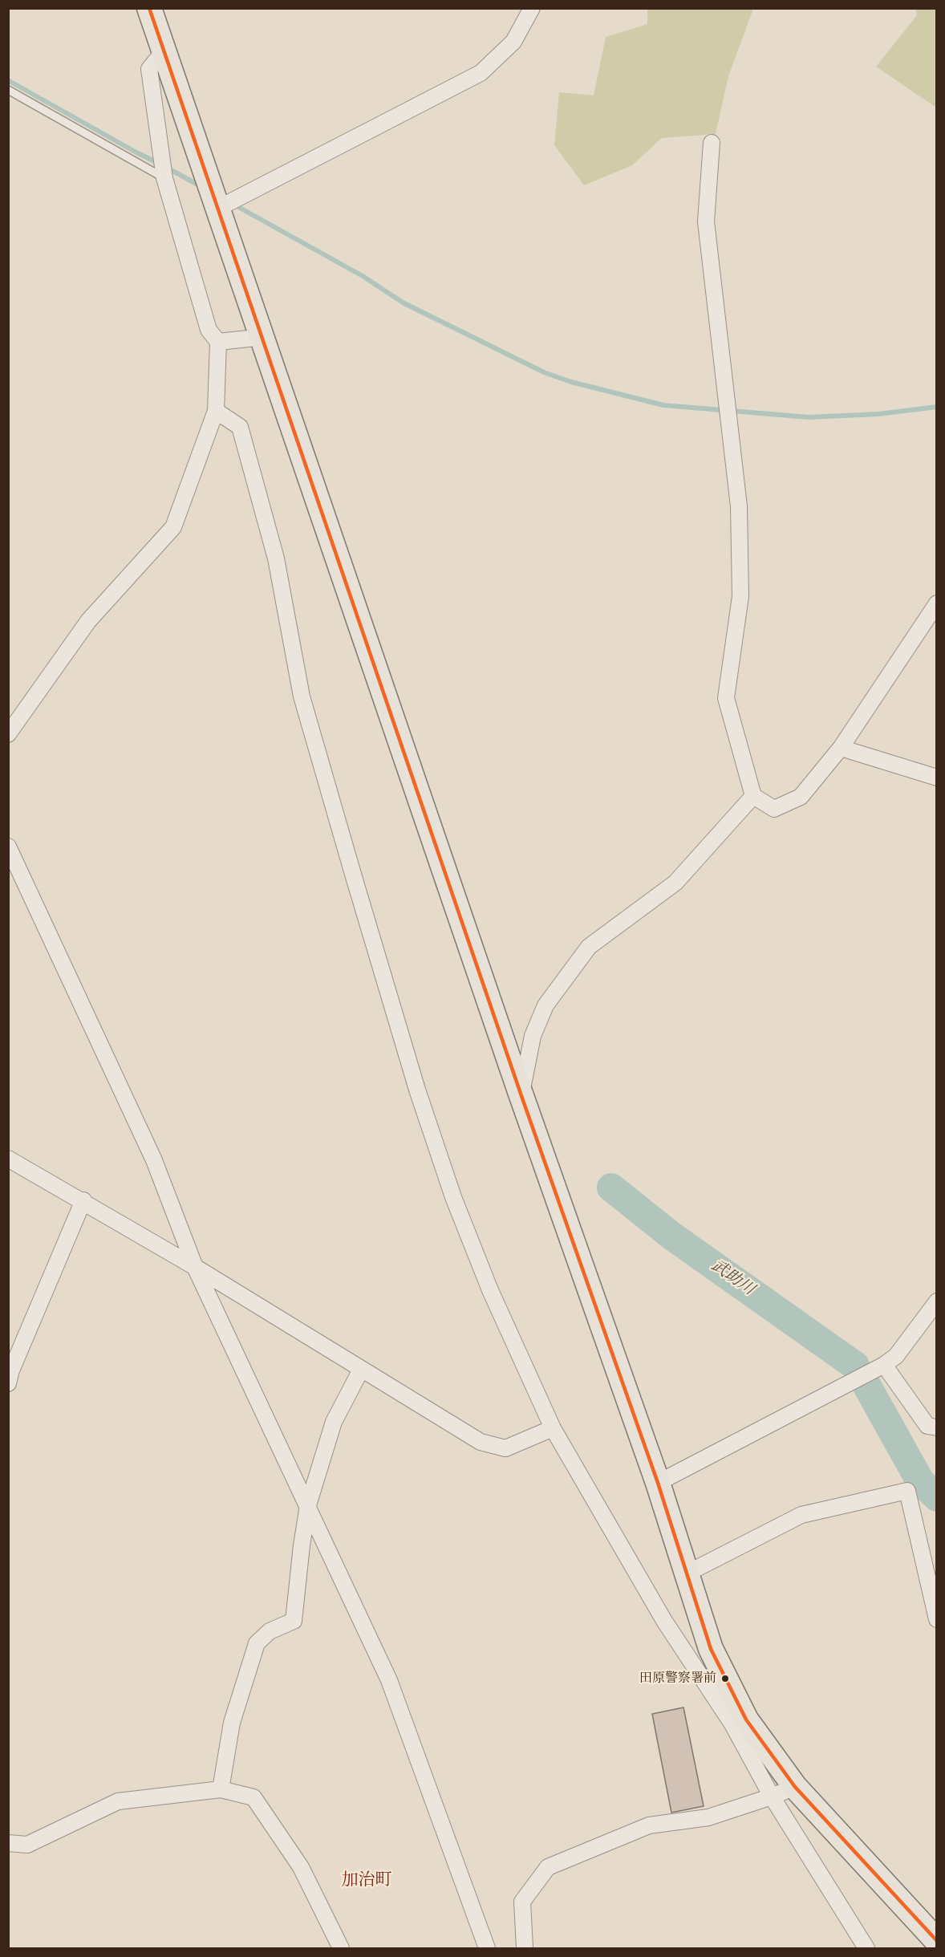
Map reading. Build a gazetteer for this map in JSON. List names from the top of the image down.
{
  "districts": ["加治町"],
  "water": ["武助川"],
  "places": ["田原警察署前"]
}
